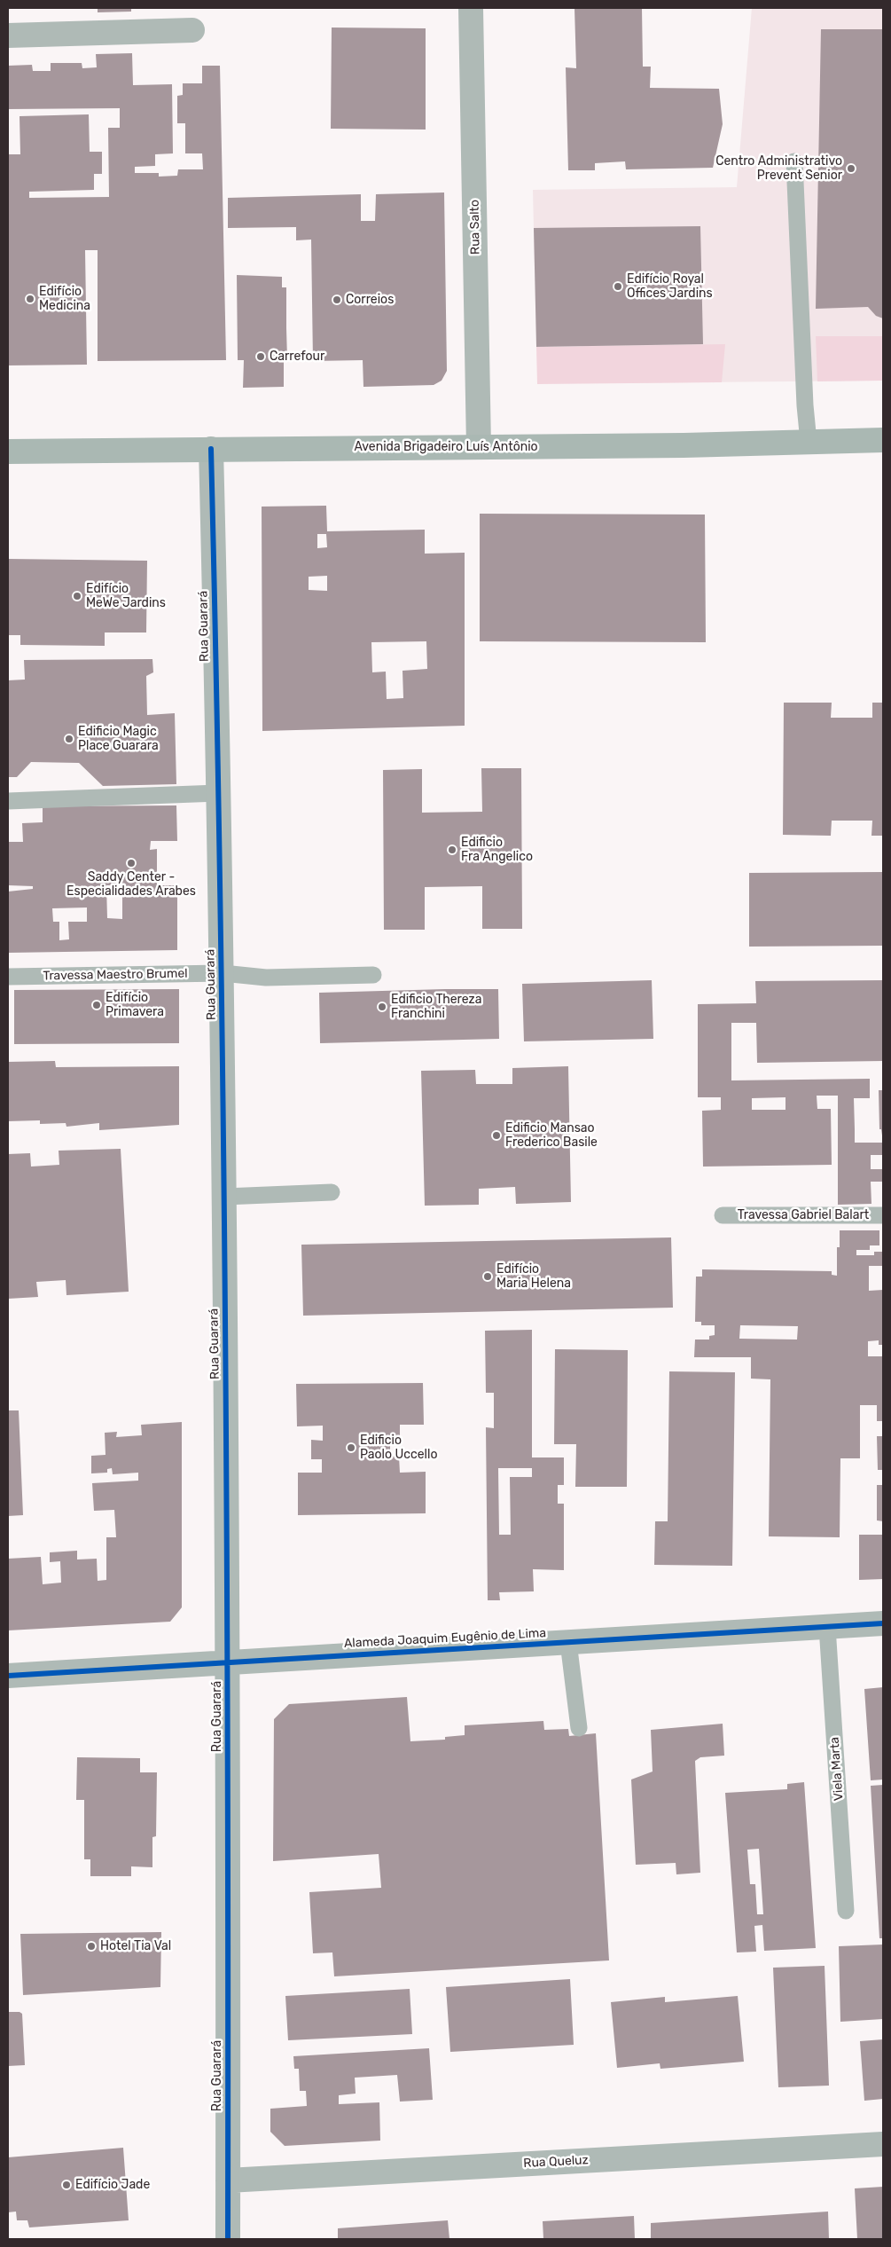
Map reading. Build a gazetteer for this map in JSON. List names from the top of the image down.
{
  "streets": {
    "main road": ["Avenida Brigadeiro Luís Antônio"],
    "street": [
      "Rua Salto",
      "Rua Guarará",
      "Alameda Joaquim Eugênio de Lima",
      "Rua Queluz"
    ],
    "lane": ["Travessa Maestro Brumel", "Travessa Gabriel Balart", "Viela Marta"]
  },
  "crossings": [
    ["Rua Salto", "Avenida Brigadeiro Luís Antônio"],
    ["Avenida Brigadeiro Luís Antônio", "Rua Guarará"],
    ["Rua Guarará", "Travessa Maestro Brumel"],
    ["Rua Guarará", "Alameda Joaquim Eugênio de Lima"],
    ["Rua Guarará", "Rua Queluz"],
    ["Alameda Joaquim Eugênio de Lima", "Viela Marta"]
  ],
  "places": [
    "Centro Administrativo Prevent Senior",
    "Edifício Royal Offices Jardins",
    "Edifício Medicina",
    "Correios",
    "Carrefour",
    "Edifício MeWe Jardins",
    "Edificio Magic Place Guarara",
    "Edificio Fra Angelico",
    "Saddy Center - Especialidades Arabes",
    "Edifício Primavera",
    "Edificio Thereza Franchini",
    "Edificio Mansao Frederico Basile",
    "Edifício Maria Helena",
    "Edificio Paolo Uccello",
    "Hotel Tia Val",
    "Edifício Jade"
  ]
}
